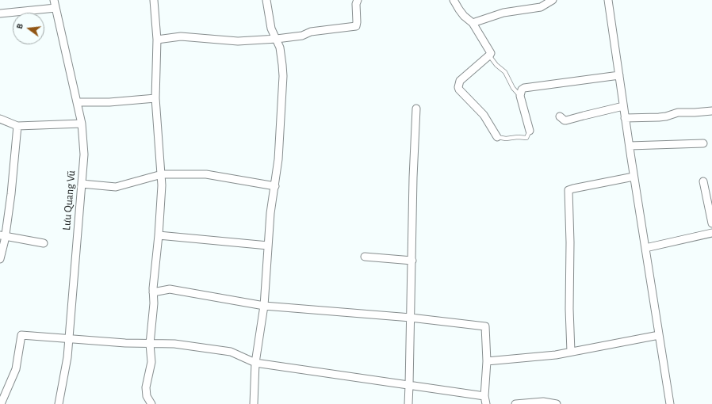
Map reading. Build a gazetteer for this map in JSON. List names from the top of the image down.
{
  "streets": {
    "street": ["Lưu Quang Vũ"]
  },
  "north": "left"
}
